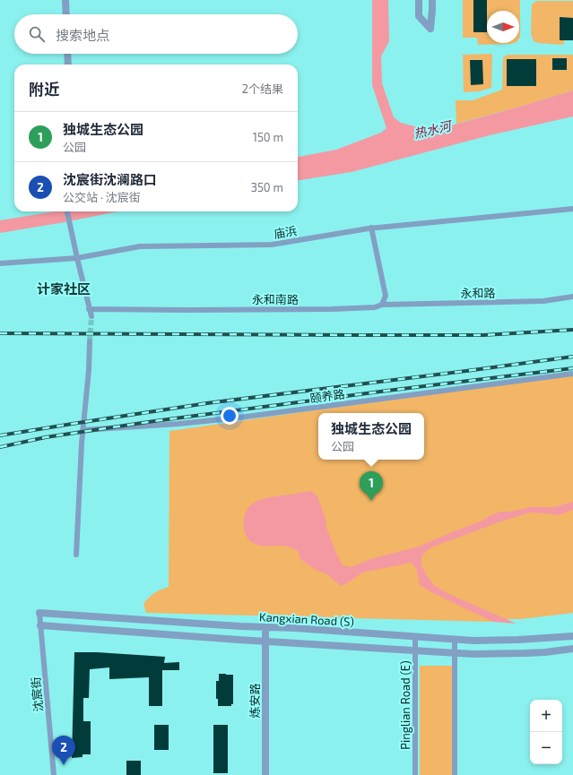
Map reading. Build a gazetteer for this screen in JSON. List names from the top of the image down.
{
  "streets": {
    "street": [
      "庙浜",
      "永和路",
      "永和南路",
      "颐养路",
      "Kangxian Road (S)",
      "沈宸街",
      "炼安路",
      "Pinglian Road (E)"
    ]
  },
  "crossings": [
    ["永和路", "永和南路"],
    ["Kangxian Road (S)", "沈宸街"],
    ["Kangxian Road (S)", "炼安路"],
    ["Kangxian Road (S)", "Pinglian Road (E)"]
  ],
  "districts": ["计家社区"],
  "water": ["热水河"],
  "north": "right",
  "page": {
    "search": "搜索地点",
    "heading": ["附近", "2个结果"],
    "list": [
      {
        "mark": "1",
        "name": "独城生态公园",
        "note": "公园",
        "value": "150 m"
      },
      {
        "mark": "2",
        "name": "沈宸街沈澜路口",
        "note": "公交站 · 沈宸街",
        "value": "350 m"
      }
    ],
    "popup": ["独城生态公园", "公园"],
    "pins": ["1", "2"],
    "map_buttons": ["+", "−"]
  }
}
